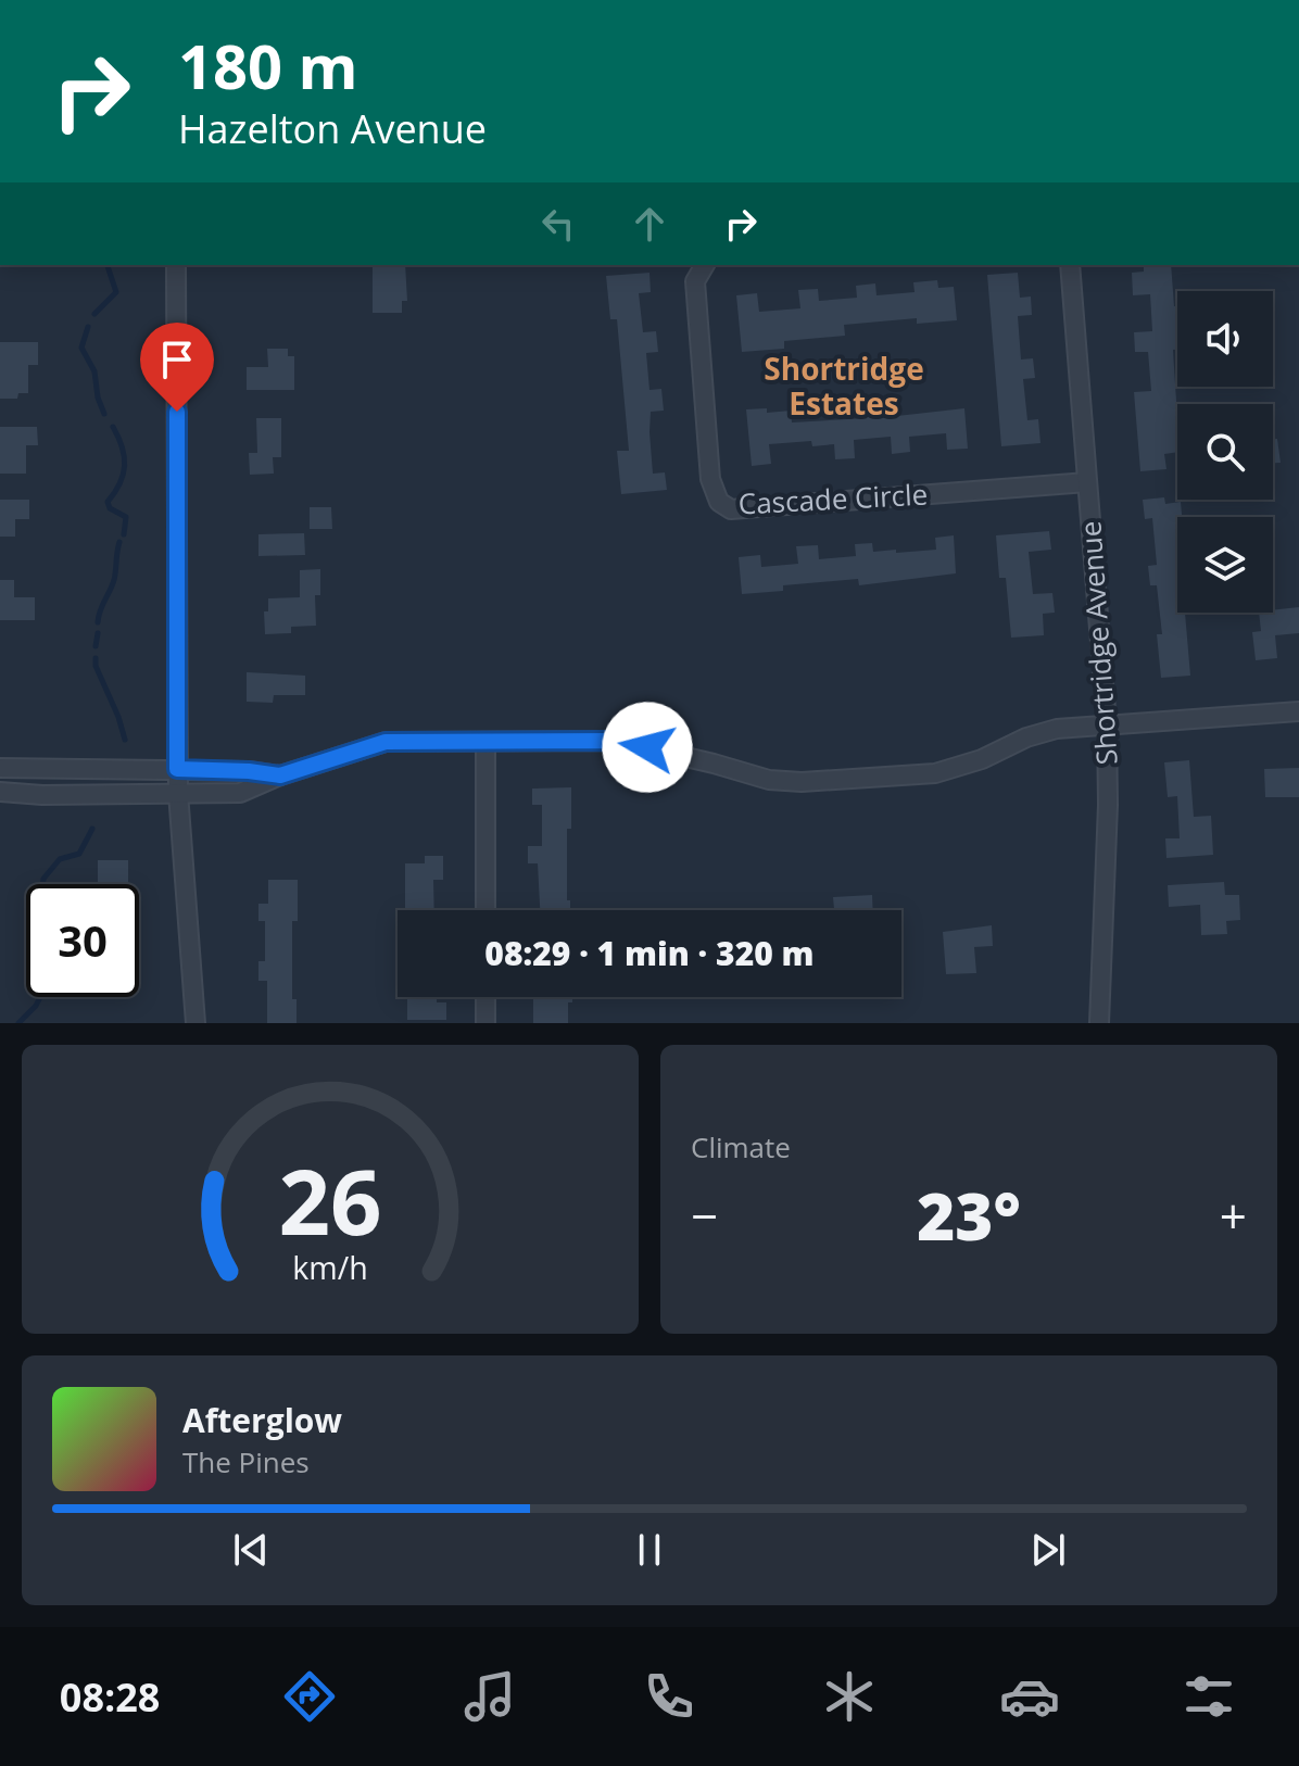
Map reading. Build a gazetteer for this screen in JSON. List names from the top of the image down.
{
  "streets": {
    "street": ["Cascade Circle", "Shortridge Avenue"]
  },
  "crossings": [
    ["Cascade Circle", "Shortridge Avenue"]
  ],
  "districts": ["Shortridge Estates"],
  "page": {
    "turn": ["180 m", "Hazelton Avenue"],
    "limit": "30",
    "trip": "08:29 · 1 min · 320 m",
    "tile": "Climate",
    "heat": ["−", "23°", "+"],
    "song": ["Afterglow", "The Pines"],
    "tabs": "08:28",
    "gauge": ["26", "km/h"]
  }
}
